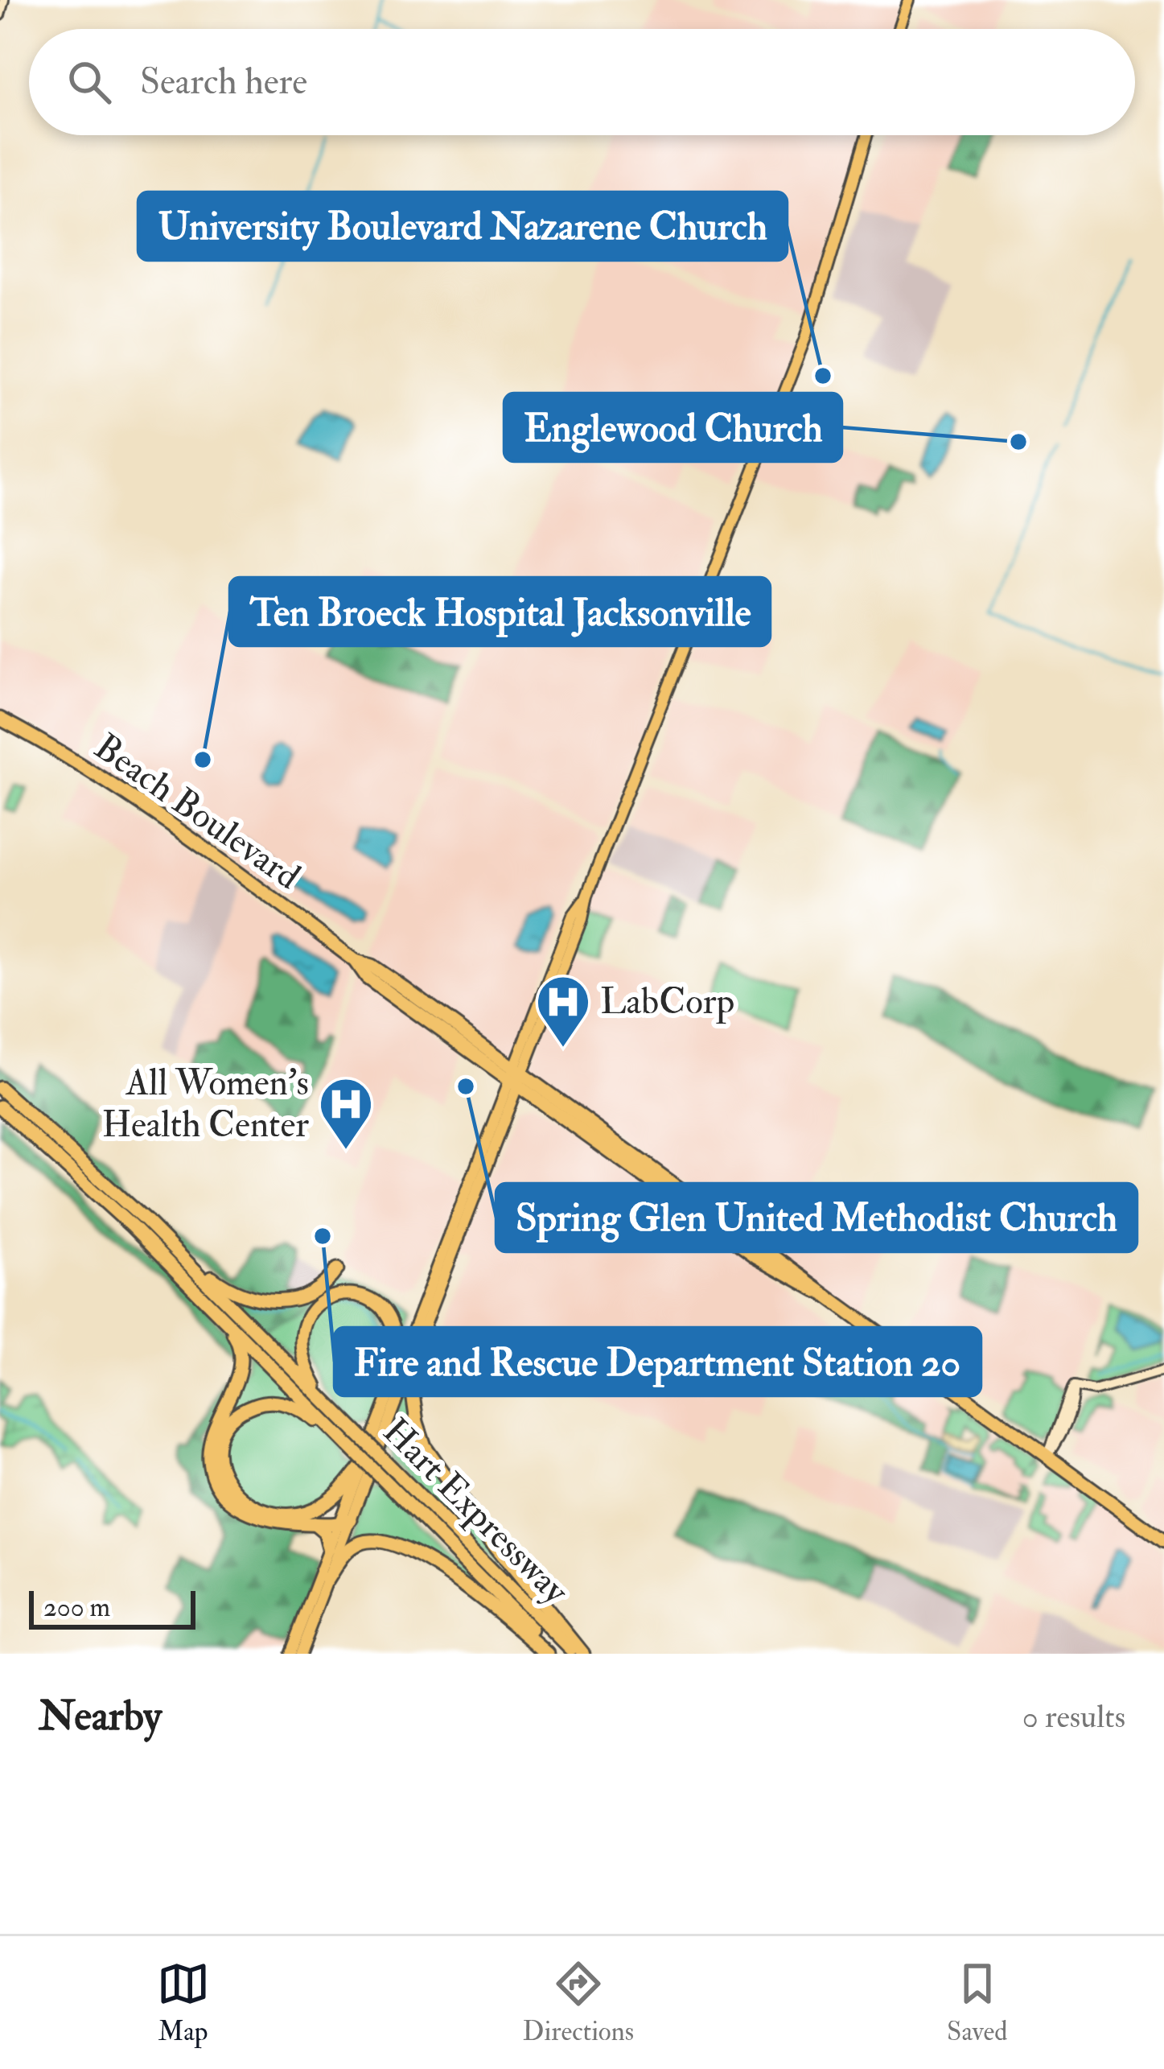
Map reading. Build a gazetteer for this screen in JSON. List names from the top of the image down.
{
  "streets": {
    "highway": ["Beach Boulevard", "Hart Expressway"]
  },
  "places": {
    "other": [
      "University Boulevard Nazarene Church",
      "Englewood Church",
      "Ten Broeck Hospital Jacksonville",
      "Spring Glen United Methodist Church",
      "Fire and Rescue Department Station 20"
    ],
    "hospital": ["LabCorp", "All Women's Health Center"]
  },
  "scale_bar": "200 m",
  "page": {
    "search": "Search here",
    "scale": "200 m",
    "heading": ["Nearby", "0 results"],
    "nav": ["Map", "Directions", "Saved"]
  }
}
